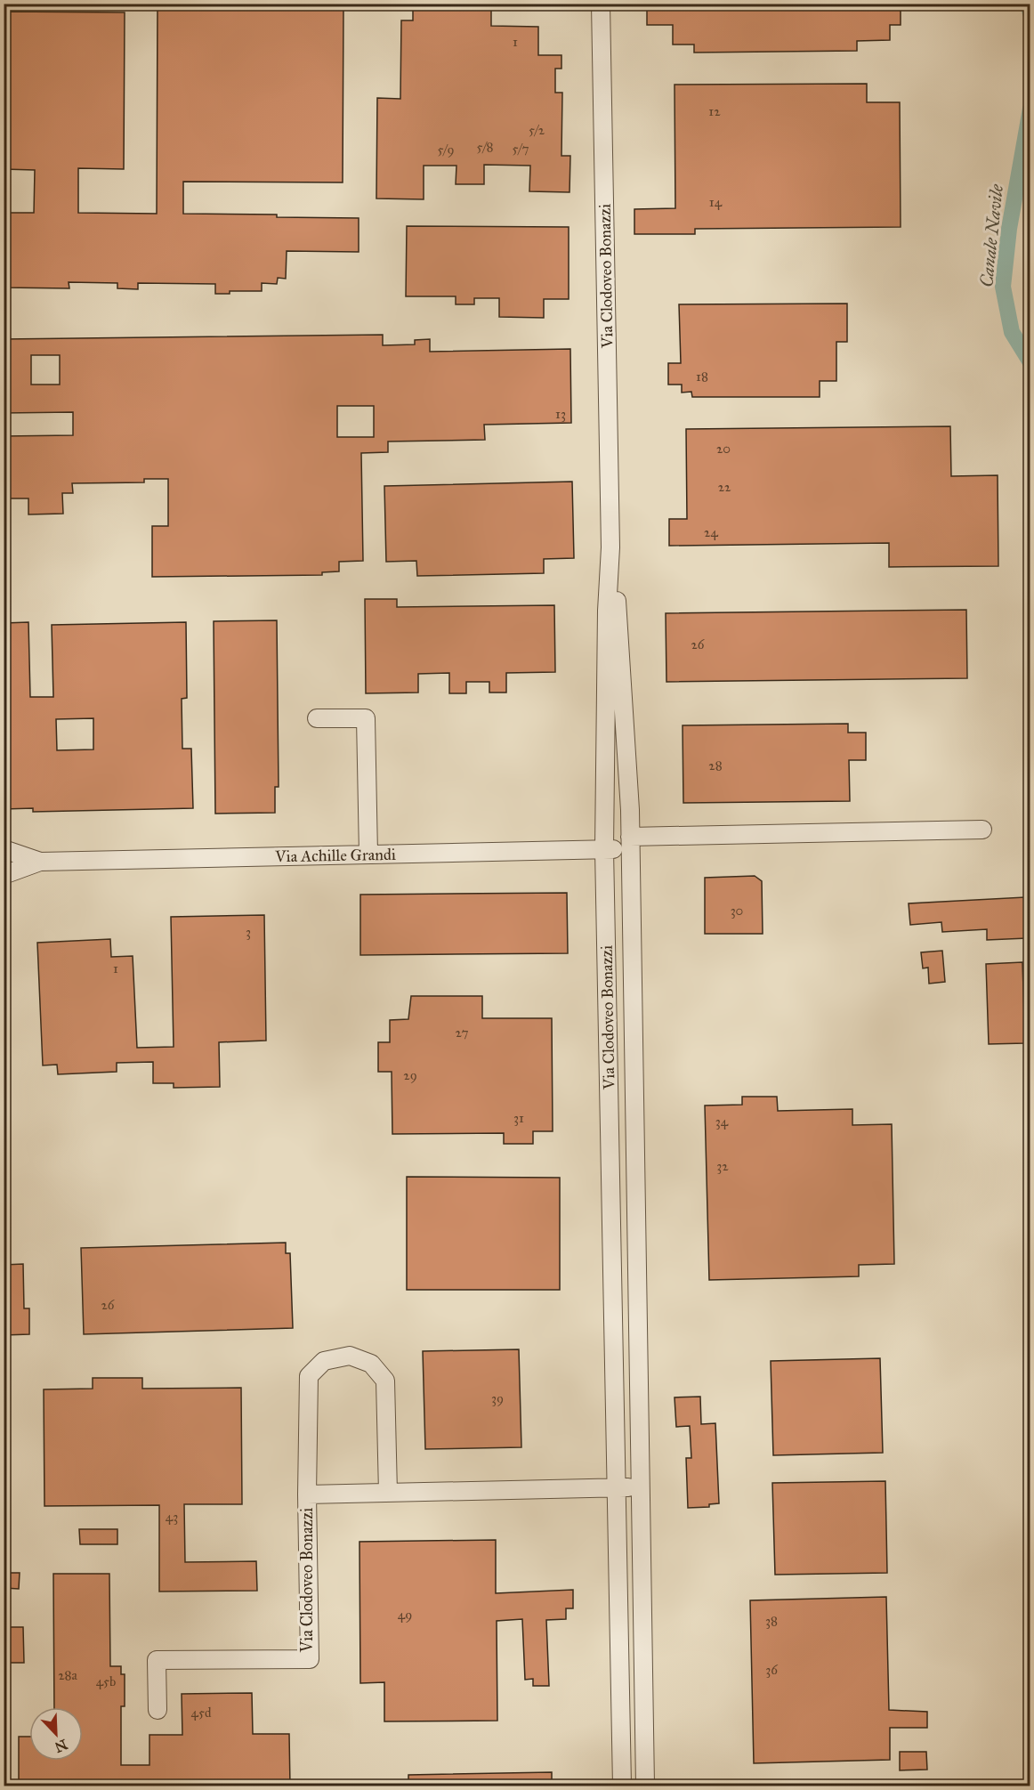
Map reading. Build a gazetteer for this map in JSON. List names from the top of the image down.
{
  "streets": {
    "street": ["Via Clodoveo Bonazzi", "Via Achille Grandi"]
  },
  "crossings": [
    ["Via Clodoveo Bonazzi", "Via Achille Grandi"]
  ],
  "water": ["Canale Navile"],
  "house_numbers": [
    "1",
    "12",
    "5/2",
    "5/8",
    "5/7",
    "5/9",
    "14",
    "18",
    "13",
    "20",
    "22",
    "24",
    "26",
    "28",
    "30",
    "3",
    "1",
    "27",
    "29",
    "31",
    "34",
    "32",
    "26",
    "39",
    "43",
    "49",
    "38",
    "36",
    "28a",
    "45b",
    "45d"
  ],
  "north": "bottom right"
}
